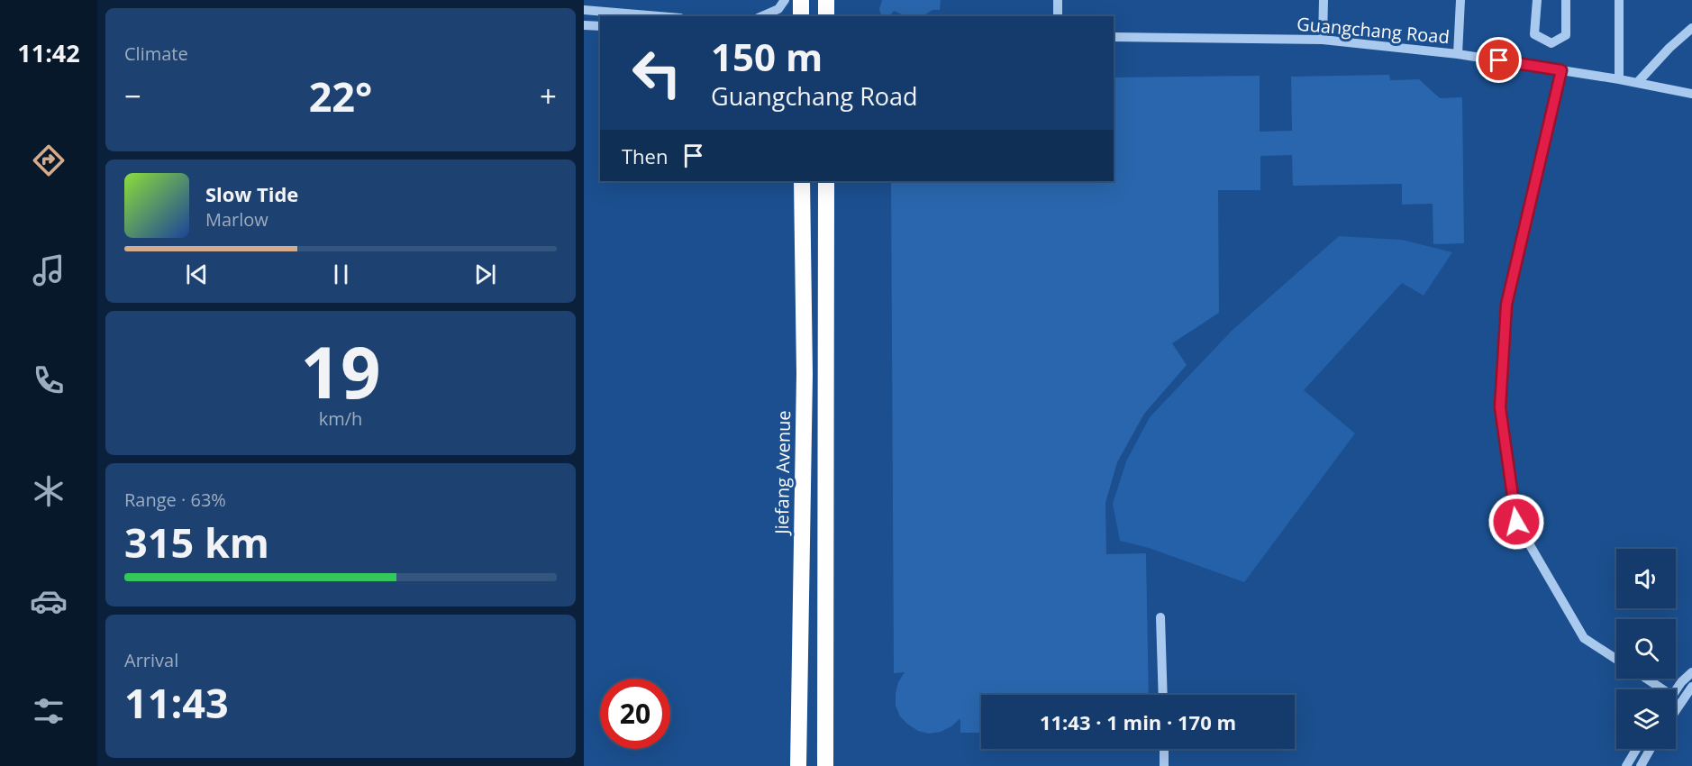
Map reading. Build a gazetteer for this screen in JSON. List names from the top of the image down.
{
  "streets": {
    "highway": ["Jiefang Avenue"],
    "street": ["Guangchang Road"]
  },
  "page": {
    "tabs": "11:42",
    "tile": [
      "Climate",
      ["19", "km/h"],
      ["Range · 63%", "315 km"],
      ["Arrival", "11:43"]
    ],
    "turn": ["150 m", "Guangchang Road"],
    "heat": ["−", "22°", "+"],
    "then": "Then",
    "song": ["Slow Tide", "Marlow"],
    "limit": "20",
    "trip": "11:43 · 1 min · 170 m"
  }
}
